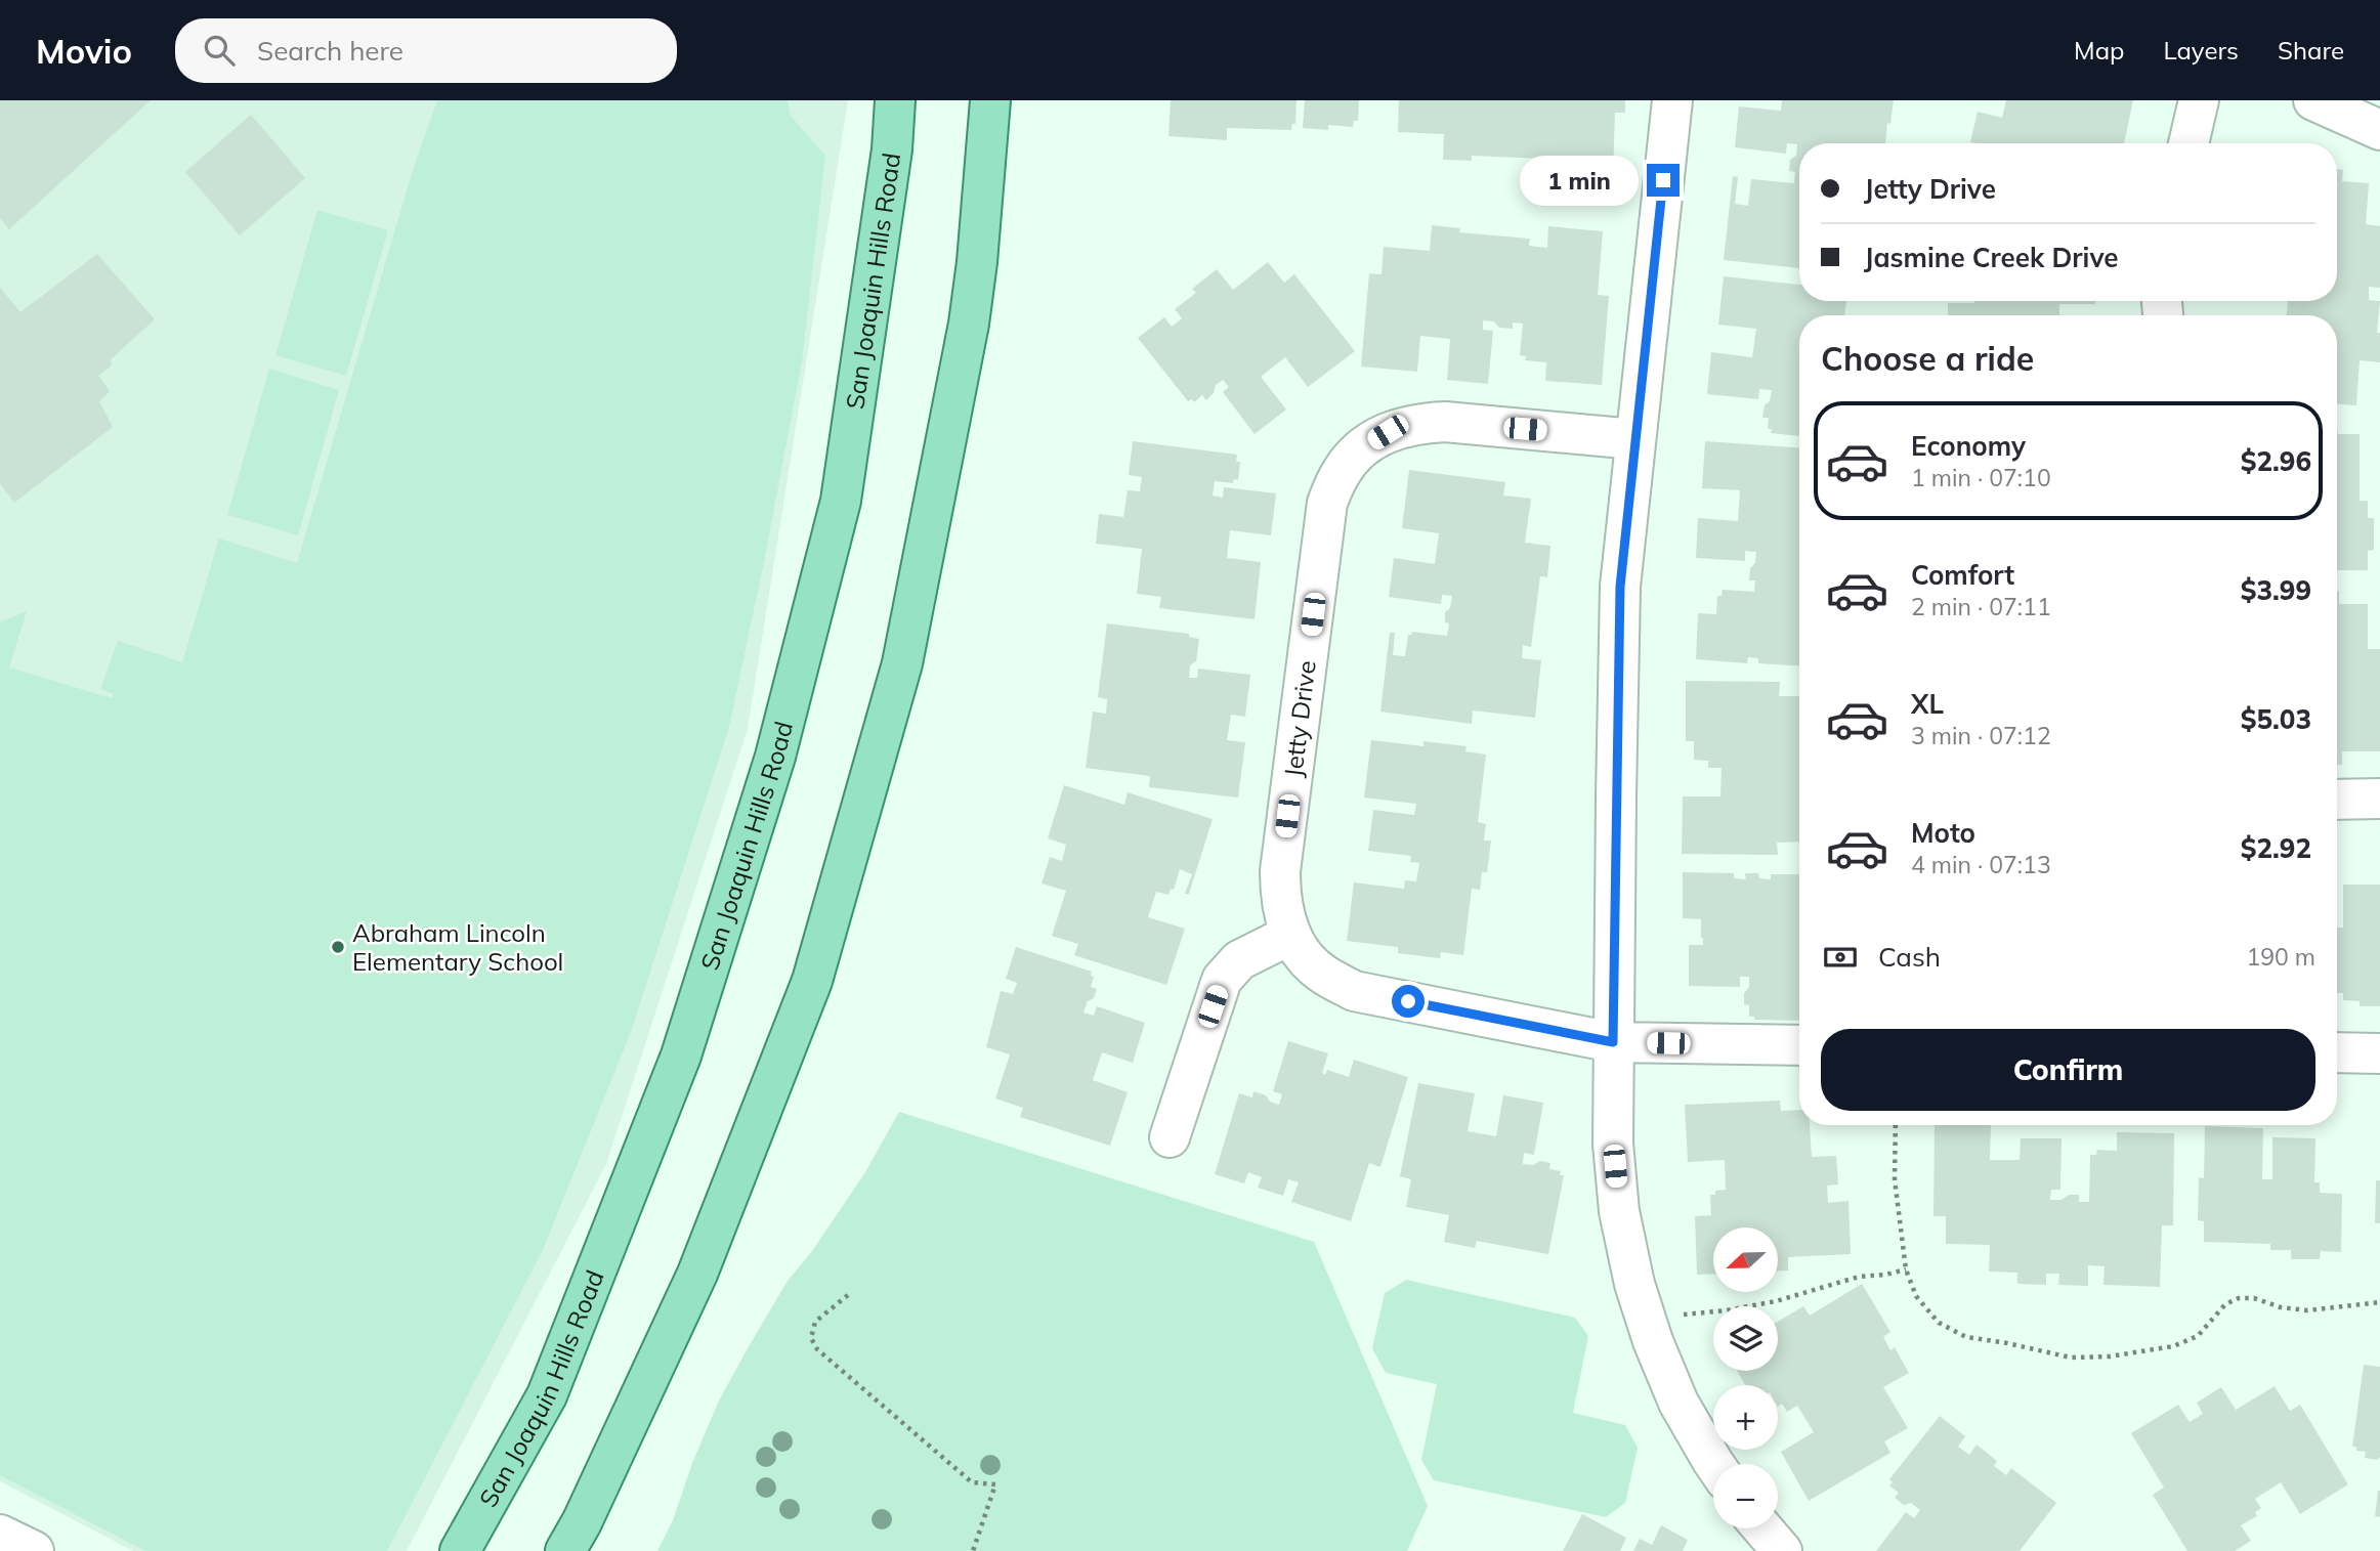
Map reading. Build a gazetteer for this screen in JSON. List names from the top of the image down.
{
  "streets": {
    "main road": ["San Joaquin Hills Road"],
    "street": ["Jetty Drive"]
  },
  "places": ["Abraham Lincoln Elementary School"],
  "north": "left",
  "page": {
    "header": "Movio",
    "search": "Search here",
    "nav": ["Map", "Layers", "Share"],
    "banner": ["Jetty Drive", "Jasmine Creek Drive"],
    "bubble": "1 min",
    "heading": "Choose a ride",
    "list": [
      {
        "name": "Economy",
        "note": "1 min · 07:10",
        "value": "$2.96"
      },
      {
        "name": "Comfort",
        "note": "2 min · 07:11",
        "value": "$3.99"
      },
      {
        "name": "XL",
        "note": "3 min · 07:12",
        "value": "$5.03"
      },
      {
        "name": "Moto",
        "note": "4 min · 07:13",
        "value": "$2.92"
      }
    ],
    "pay": ["Cash", "190 m"],
    "buttons": "Confirm",
    "map_buttons": ["+", "−"]
  }
}
